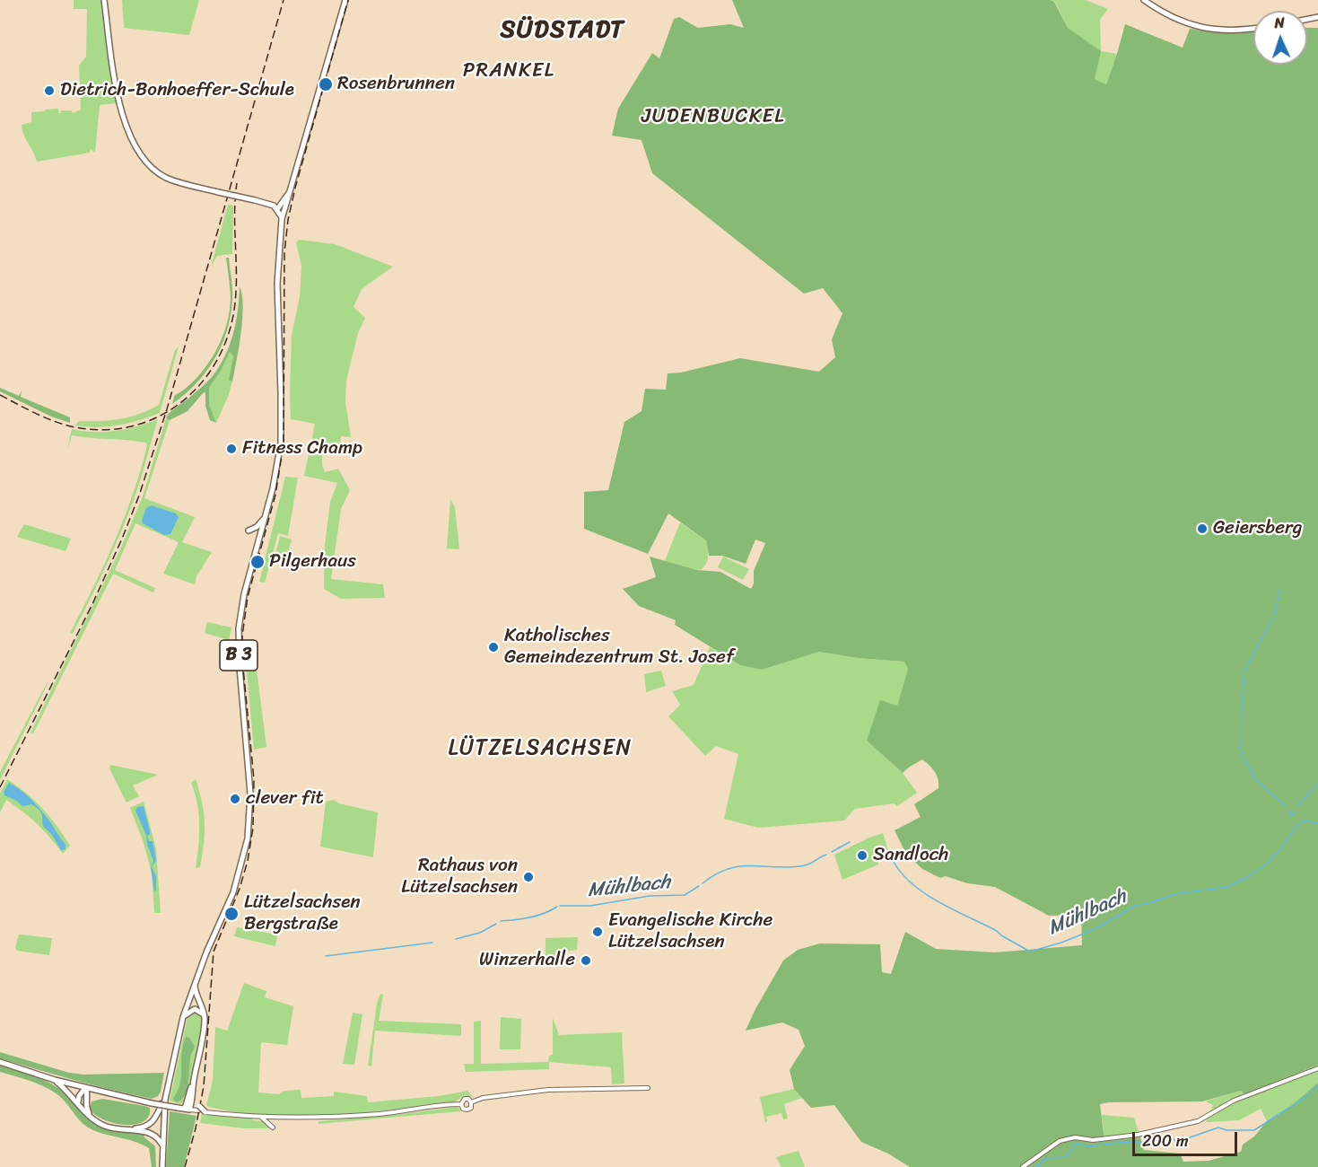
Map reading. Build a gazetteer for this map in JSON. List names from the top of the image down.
{
  "streets": {
    "main road": ["B 3"]
  },
  "districts": [
    "SÜDSTADT",
    "PRANKEL",
    "JUDENBUCKEL",
    "LÜTZELSACHSEN"
  ],
  "water": ["Mühlbach"],
  "places": [
    "Rosenbrunnen",
    "Dietrich-Bonhoeffer-Schule",
    "Fitness Champ",
    "Geiersberg",
    "Pilgerhaus",
    "Katholisches Gemeindezentrum St. Josef",
    "clever fit",
    "Sandloch",
    "Rathaus von Lützelsachsen",
    "Lützelsachsen Bergstraße",
    "Evangelische Kirche Lützelsachsen",
    "Winzerhalle"
  ],
  "scale_bar": "200 m",
  "north": "top"
}
